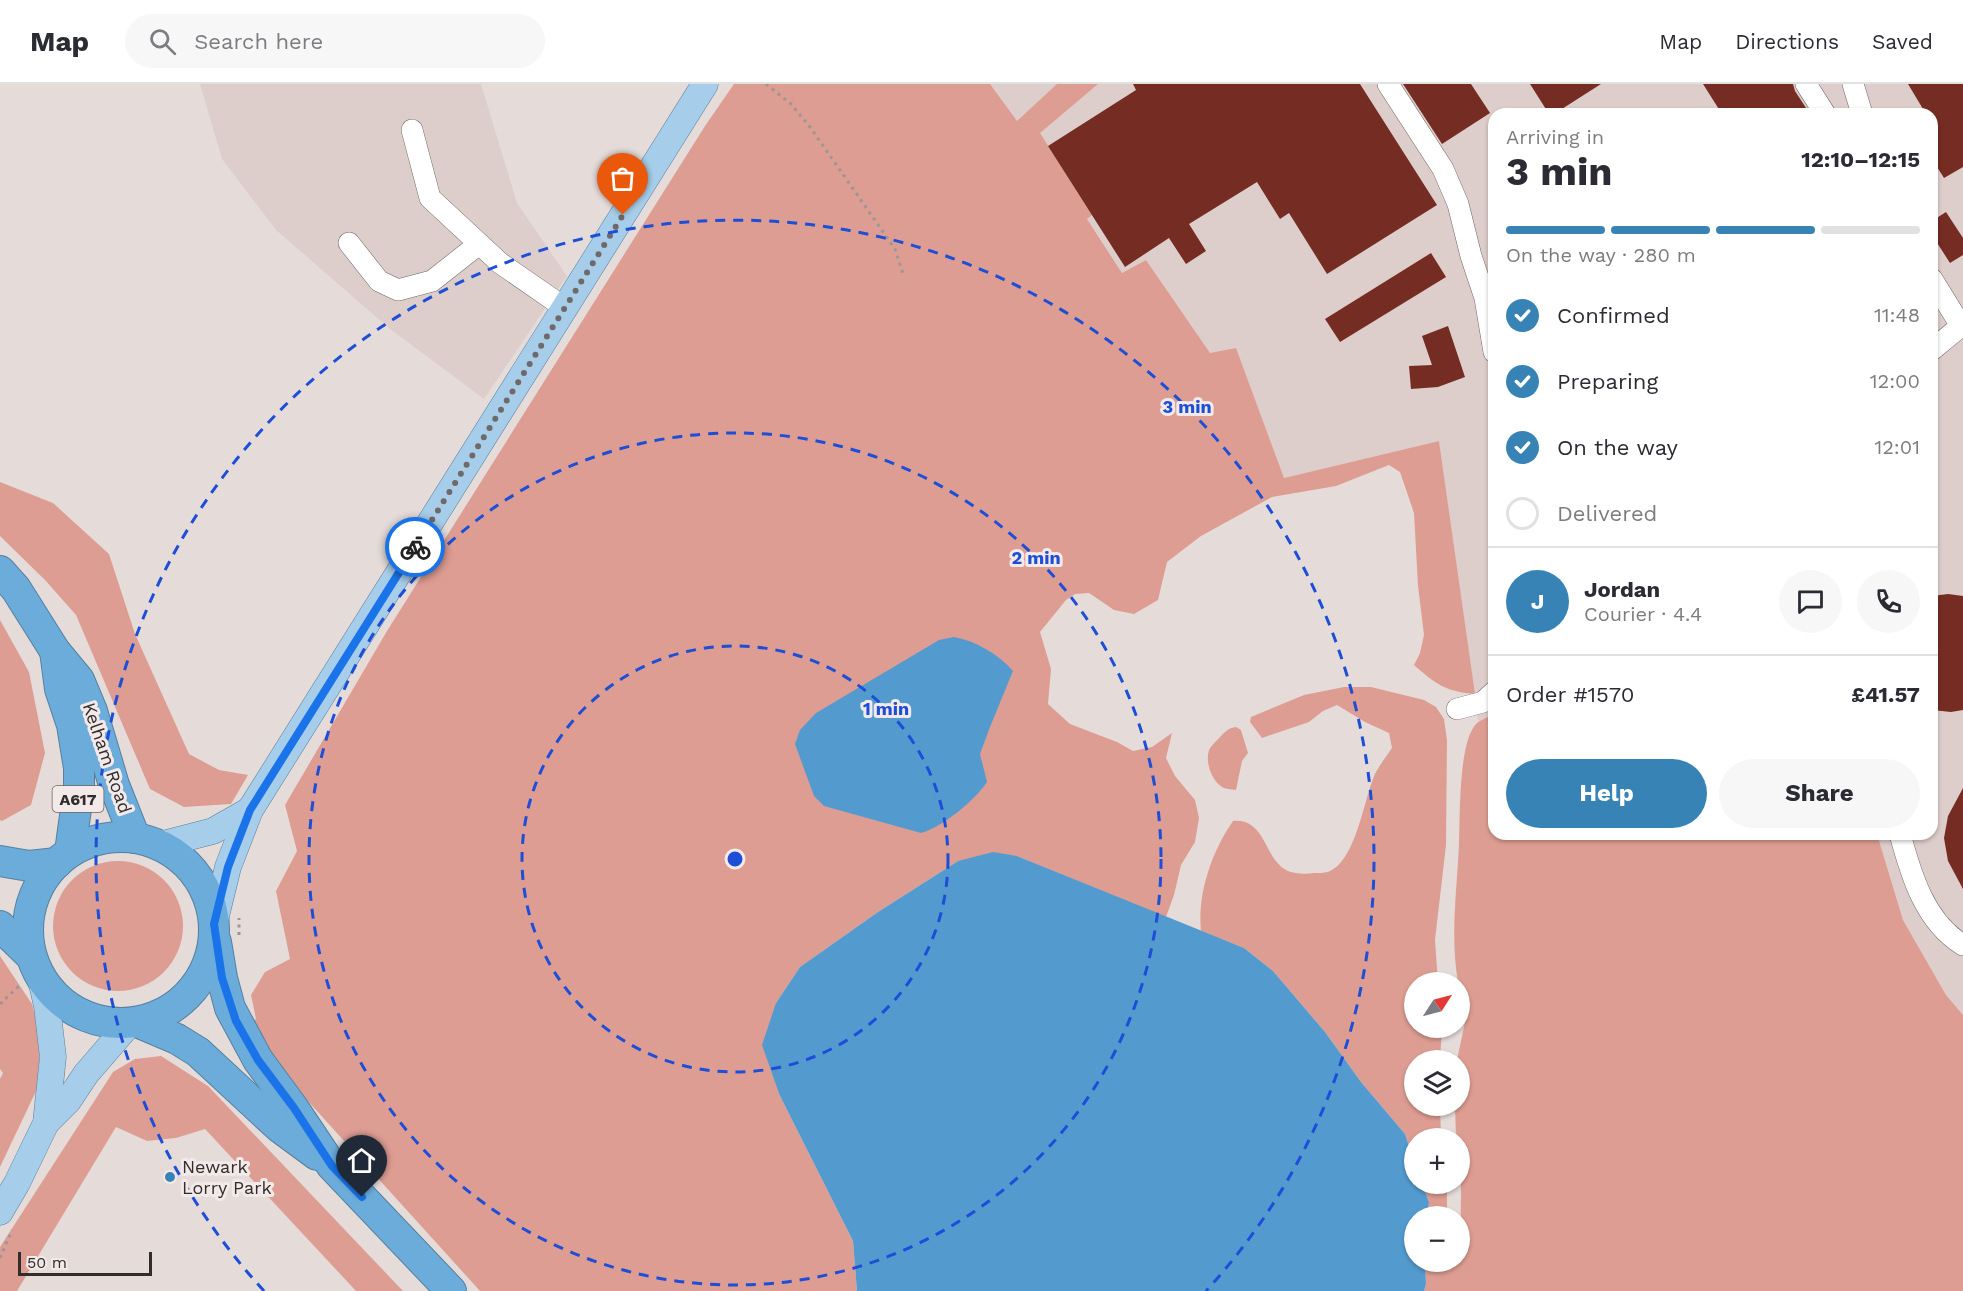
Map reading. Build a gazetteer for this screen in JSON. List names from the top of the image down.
{
  "streets": {
    "highway": ["Kelham Road", "A617"]
  },
  "places": ["Newark Lorry Park"],
  "scale_bar": "50 m",
  "north": "top right",
  "page": {
    "header": "Map",
    "search": "Search here",
    "nav": ["Map", "Directions", "Saved"],
    "heading": ["3 min", "Arriving in", "12:10–12:15"],
    "panel": [
      "Jordan",
      "Courier · 4.4",
      "Order #1570",
      "£41.57"
    ],
    "bar": "On the way · 280 m",
    "list": [
      ["Confirmed", "11:48"],
      ["Preparing", "12:00"],
      ["On the way", "12:01"],
      "Delivered"
    ],
    "round": "J",
    "buttons": ["Help", "Share"],
    "map_buttons": ["+", "−"],
    "scale": "50 m"
  },
  "rings": ["3 min", "2 min", "1 min"]
}
